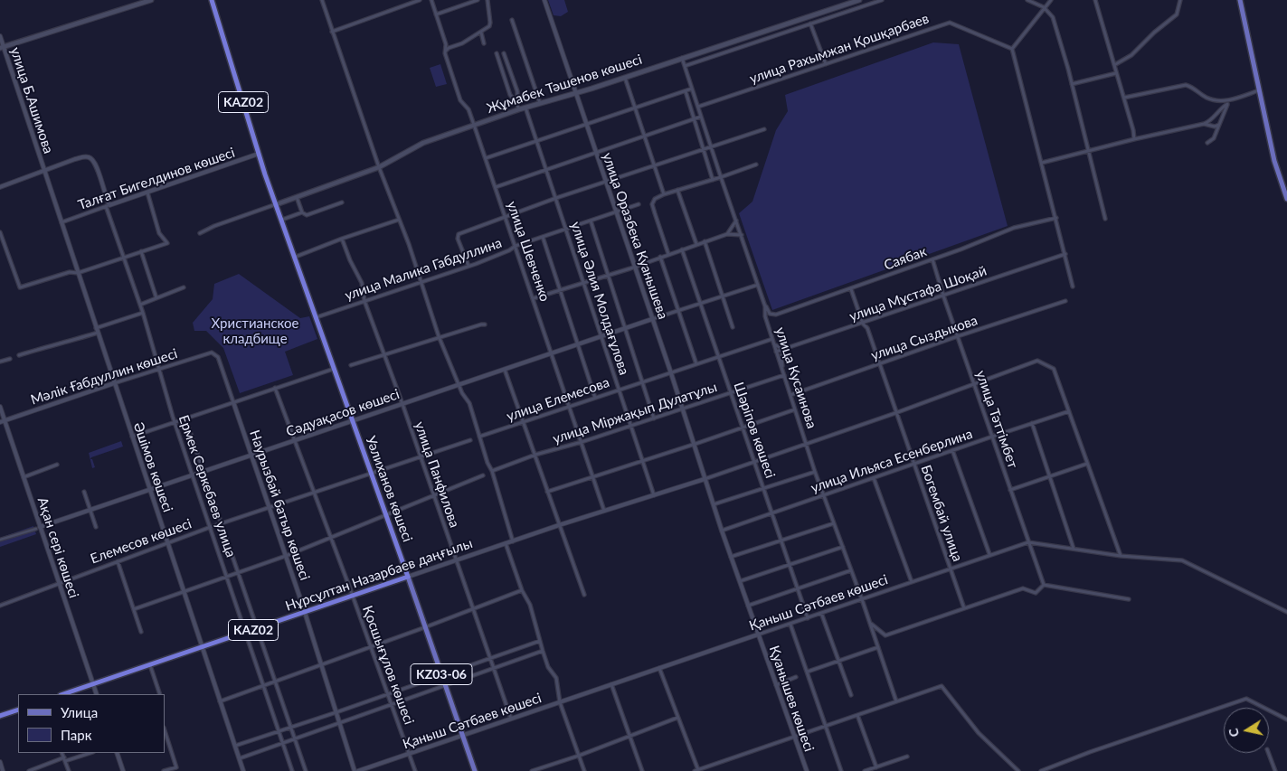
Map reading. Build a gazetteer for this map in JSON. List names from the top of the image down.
{
  "streets": {
    "highway": ["KАZ02", "Уәлиханов көшесі", "Нұрсұлтан Назарбаев даңғылы"],
    "main road": ["Жұмабек Тәшенов көшесі", "KZ03-06"],
    "street": [
      "улица Рахымжан Қошқарбаев",
      "улица Б.Ашимова",
      "Талғат Бигелдинов көшесі",
      "улица Оразбека Куанышева",
      "улица Шевченко",
      "Саябак",
      "улица Малика Габдуллина",
      "улица Мұстафа Шоқай",
      "улица Әлия Молдағұлова",
      "улица Сыздыкова",
      "Мәлік Ғабдуллин көшесі",
      "улица Кусаинова",
      "улица Елемесова",
      "Сәдуақасов көшесі",
      "улица Міржақып Дулатұлы",
      "улица Тәттімбет",
      "Шәріпов көшесі",
      "улица Ильяса Есенберлина",
      "Әшімов көшесі",
      "улица Панфилова",
      "Ермек Серкебаев улица",
      "Наурызбай батыр көшесі",
      "Богембай улица",
      "Елемесов көшесі",
      "Ақан сері көшесі",
      "Қаныш Сәтбаев көшесі",
      "Қосшығұлов көшесі",
      "Қуанышев көшесі"
    ]
  },
  "crossings": [
    ["улица Рахымжан Қошқарбаев", "улица Кусаинова"],
    ["Жұмабек Тәшенов көшесі", "KАZ02"],
    ["Жұмабек Тәшенов көшесі", "улица Оразбека Куанышева"],
    ["Жұмабек Тәшенов көшесі", "улица Шевченко"],
    ["Жұмабек Тәшенов көшесі", "улица Әлия Молдағұлова"],
    ["Жұмабек Тәшенов көшесі", "улица Кусаинова"],
    ["улица Б.Ашимова", "Әшімов көшесі"],
    ["улица Б.Ашимова", "Ермек Серкебаев улица"],
    ["KАZ02", "Талғат Бигелдинов көшесі"],
    ["KАZ02", "улица Малика Габдуллина"],
    ["KАZ02", "Уәлиханов көшесі"],
    ["Талғат Бигелдинов көшесі", "Әшімов көшесі"],
    ["Талғат Бигелдинов көшесі", "Ермек Серкебаев улица"],
    ["улица Оразбека Куанышева", "улица Малика Габдуллина"],
    ["улица Оразбека Куанышева", "улица Елемесова"],
    ["улица Оразбека Куанышева", "Сәдуақасов көшесі"],
    ["улица Оразбека Куанышева", "улица Міржақып Дулатұлы"],
    ["улица Оразбека Куанышева", "Нұрсұлтан Назарбаев даңғылы"],
    ["улица Оразбека Куанышева", "Қуанышев көшесі"],
    ["улица Шевченко", "улица Малика Габдуллина"],
    ["улица Шевченко", "улица Елемесова"],
    ["улица Шевченко", "Сәдуақасов көшесі"],
    ["улица Шевченко", "улица Міржақып Дулатұлы"],
    ["улица Шевченко", "Нұрсұлтан Назарбаев даңғылы"],
    ["Саябак", "улица Кусаинова"],
    ["Саябак", "улица Тәттімбет"],
    ["Саябак", "Богембай улица"],
    ["улица Малика Габдуллина", "улица Әлия Молдағұлова"],
    ["улица Малика Габдуллина", "улица Панфилова"],
    ["улица Малика Габдуллина", "Уәлиханов көшесі"],
    ["улица Мұстафа Шоқай", "улица Кусаинова"],
    ["улица Мұстафа Шоқай", "улица Тәттімбет"],
    ["улица Мұстафа Шоқай", "Богембай улица"],
    ["улица Әлия Молдағұлова", "улица Елемесова"],
    ["улица Әлия Молдағұлова", "Сәдуақасов көшесі"],
    ["улица Әлия Молдағұлова", "улица Міржақып Дулатұлы"],
    ["улица Әлия Молдағұлова", "Нұрсұлтан Назарбаев даңғылы"],
    ["улица Сыздыкова", "улица Кусаинова"],
    ["улица Сыздыкова", "улица Тәттімбет"],
    ["улица Сыздыкова", "Богембай улица"],
    ["Мәлік Ғабдуллин көшесі", "Әшімов көшесі"],
    ["Мәлік Ғабдуллин көшесі", "Ермек Серкебаев улица"],
    ["Мәлік Ғабдуллин көшесі", "Наурызбай батыр көшесі"],
    ["Мәлік Ғабдуллин көшесі", "Ақан сері көшесі"],
    ["улица Кусаинова", "улица Елемесова"],
    ["улица Кусаинова", "улица Міржақып Дулатұлы"],
    ["улица Кусаинова", "улица Ильяса Есенберлина"],
    ["улица Кусаинова", "Қаныш Сәтбаев көшесі"],
    ["улица Елемесова", "Шәріпов көшесі"],
    ["Сәдуақасов көшесі", "Әшімов көшесі"],
    ["Сәдуақасов көшесі", "улица Панфилова"],
    ["Сәдуақасов көшесі", "Ермек Серкебаев улица"],
    ["Сәдуақасов көшесі", "Уәлиханов көшесі"],
    ["Сәдуақасов көшесі", "Наурызбай батыр көшесі"],
    ["Сәдуақасов көшесі", "Ақан сері көшесі"],
    ["Сәдуақасов көшесі", "Қосшығұлов көшесі"],
    ["улица Міржақып Дулатұлы", "Шәріпов көшесі"],
    ["улица Тәттімбет", "улица Ильяса Есенберлина"],
    ["улица Тәттімбет", "Қаныш Сәтбаев көшесі"],
    ["Шәріпов көшесі", "улица Ильяса Есенберлина"],
    ["Шәріпов көшесі", "Қаныш Сәтбаев көшесі"],
    ["улица Ильяса Есенберлина", "Богембай улица"],
    ["улица Ильяса Есенберлина", "Қуанышев көшесі"],
    ["Әшімов көшесі", "Ермек Серкебаев улица"],
    ["Әшімов көшесі", "Елемесов көшесі"],
    ["Әшімов көшесі", "Нұрсұлтан Назарбаев даңғылы"],
    ["улица Панфилова", "Елемесов көшесі"],
    ["улица Панфилова", "Нұрсұлтан Назарбаев даңғылы"],
    ["улица Панфилова", "Қаныш Сәтбаев көшесі"],
    ["Ермек Серкебаев улица", "Елемесов көшесі"],
    ["Ермек Серкебаев улица", "Нұрсұлтан Назарбаев даңғылы"],
    ["Уәлиханов көшесі", "Елемесов көшесі"],
    ["Уәлиханов көшесі", "Нұрсұлтан Назарбаев даңғылы"],
    ["Уәлиханов көшесі", "Қаныш Сәтбаев көшесі"],
    ["Наурызбай батыр көшесі", "Елемесов көшесі"],
    ["Наурызбай батыр көшесі", "Нұрсұлтан Назарбаев даңғылы"],
    ["Богембай улица", "Қаныш Сәтбаев көшесі"],
    ["Елемесов көшесі", "Ақан сері көшесі"],
    ["Елемесов көшесі", "Қосшығұлов көшесі"],
    ["Ақан сері көшесі", "Нұрсұлтан Назарбаев даңғылы"],
    ["Нұрсұлтан Назарбаев даңғылы", "Қосшығұлов көшесі"],
    ["Нұрсұлтан Назарбаев даңғылы", "Қуанышев көшесі"],
    ["Қаныш Сәтбаев көшесі", "Қосшығұлов көшесі"],
    ["Қаныш Сәтбаев көшесі", "Қуанышев көшесі"]
  ],
  "parks": ["Христианское кладбище"],
  "legend": ["Улица", "Парк"],
  "north": "left"
}
